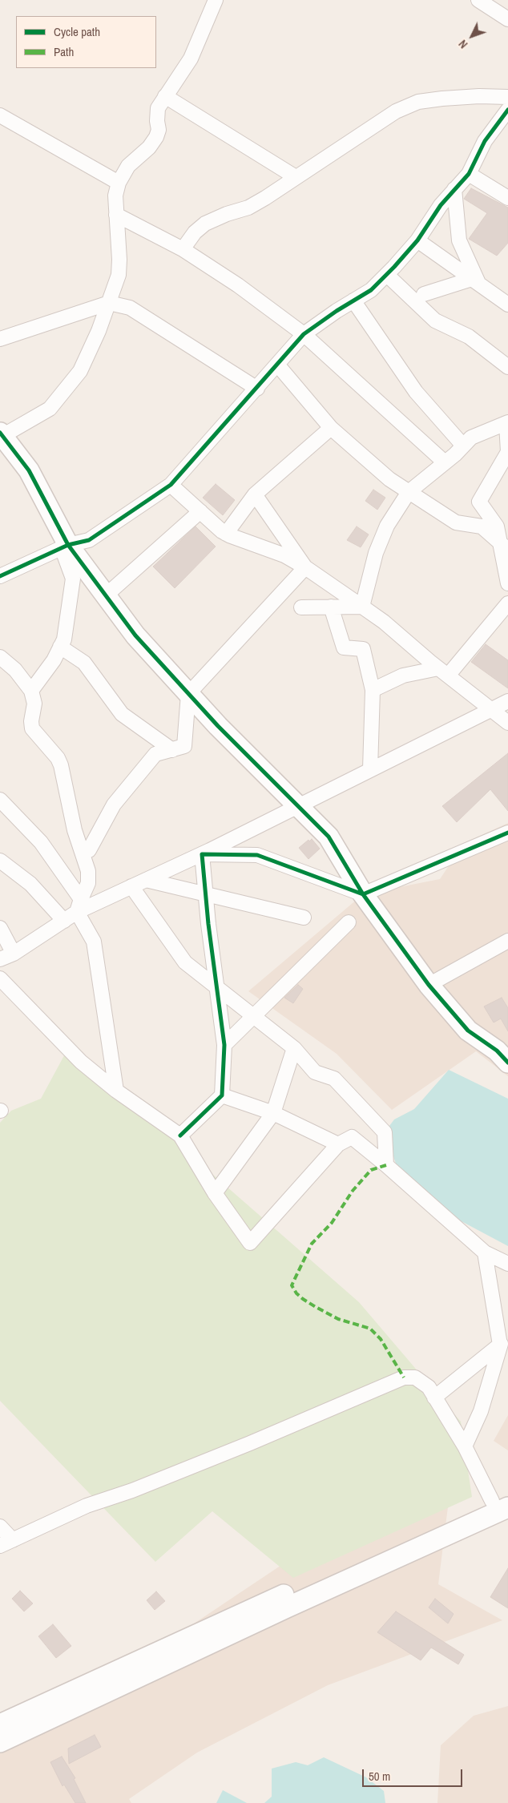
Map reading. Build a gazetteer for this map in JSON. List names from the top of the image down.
{
  "legend": ["Cycle path", "Path"],
  "scale_bar": "50 m",
  "north": "bottom left"
}
